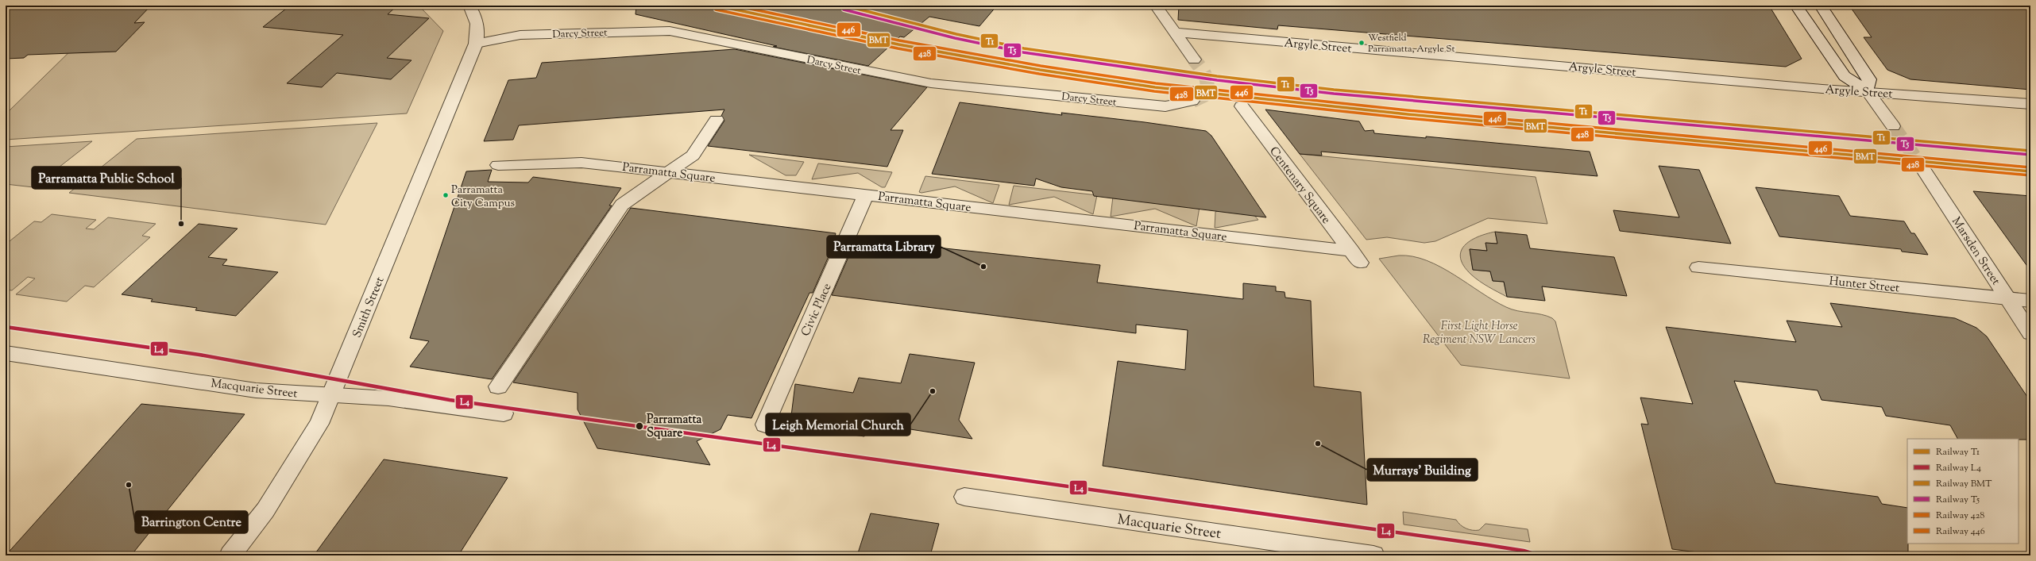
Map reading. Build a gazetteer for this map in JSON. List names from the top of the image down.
{
  "streets": {
    "street": [
      "Darcy Street",
      "Argyle Street",
      "Parramatta Square",
      "Centenary Square",
      "Marsden Street",
      "Hunter Street",
      "Smith Street",
      "Civic Place",
      "Macquarie Street"
    ]
  },
  "crossings": [
    ["Darcy Street", "Smith Street"],
    ["Parramatta Square", "Centenary Square"],
    ["Parramatta Square", "Civic Place"],
    ["Marsden Street", "Hunter Street"],
    ["Smith Street", "Macquarie Street"]
  ],
  "parks": ["First Light Horse Regiment NSW Lancers"],
  "places": [
    "Westfield Parramatta, Argyle St",
    "Parramatta City Campus",
    "Parramatta Public School",
    "Parramatta Library",
    "Leigh Memorial Church",
    "Parramatta Square",
    "Murrays' Building",
    "Barrington Centre"
  ],
  "lines": [
    "rail line T1",
    "rail line BMT",
    "rail line 446",
    "rail line T5",
    "rail line 428",
    "rail line L4"
  ],
  "legend": [
    "Railway T1",
    "Railway L4",
    "Railway BMT",
    "Railway T5",
    "Railway 428",
    "Railway 446"
  ]
}
